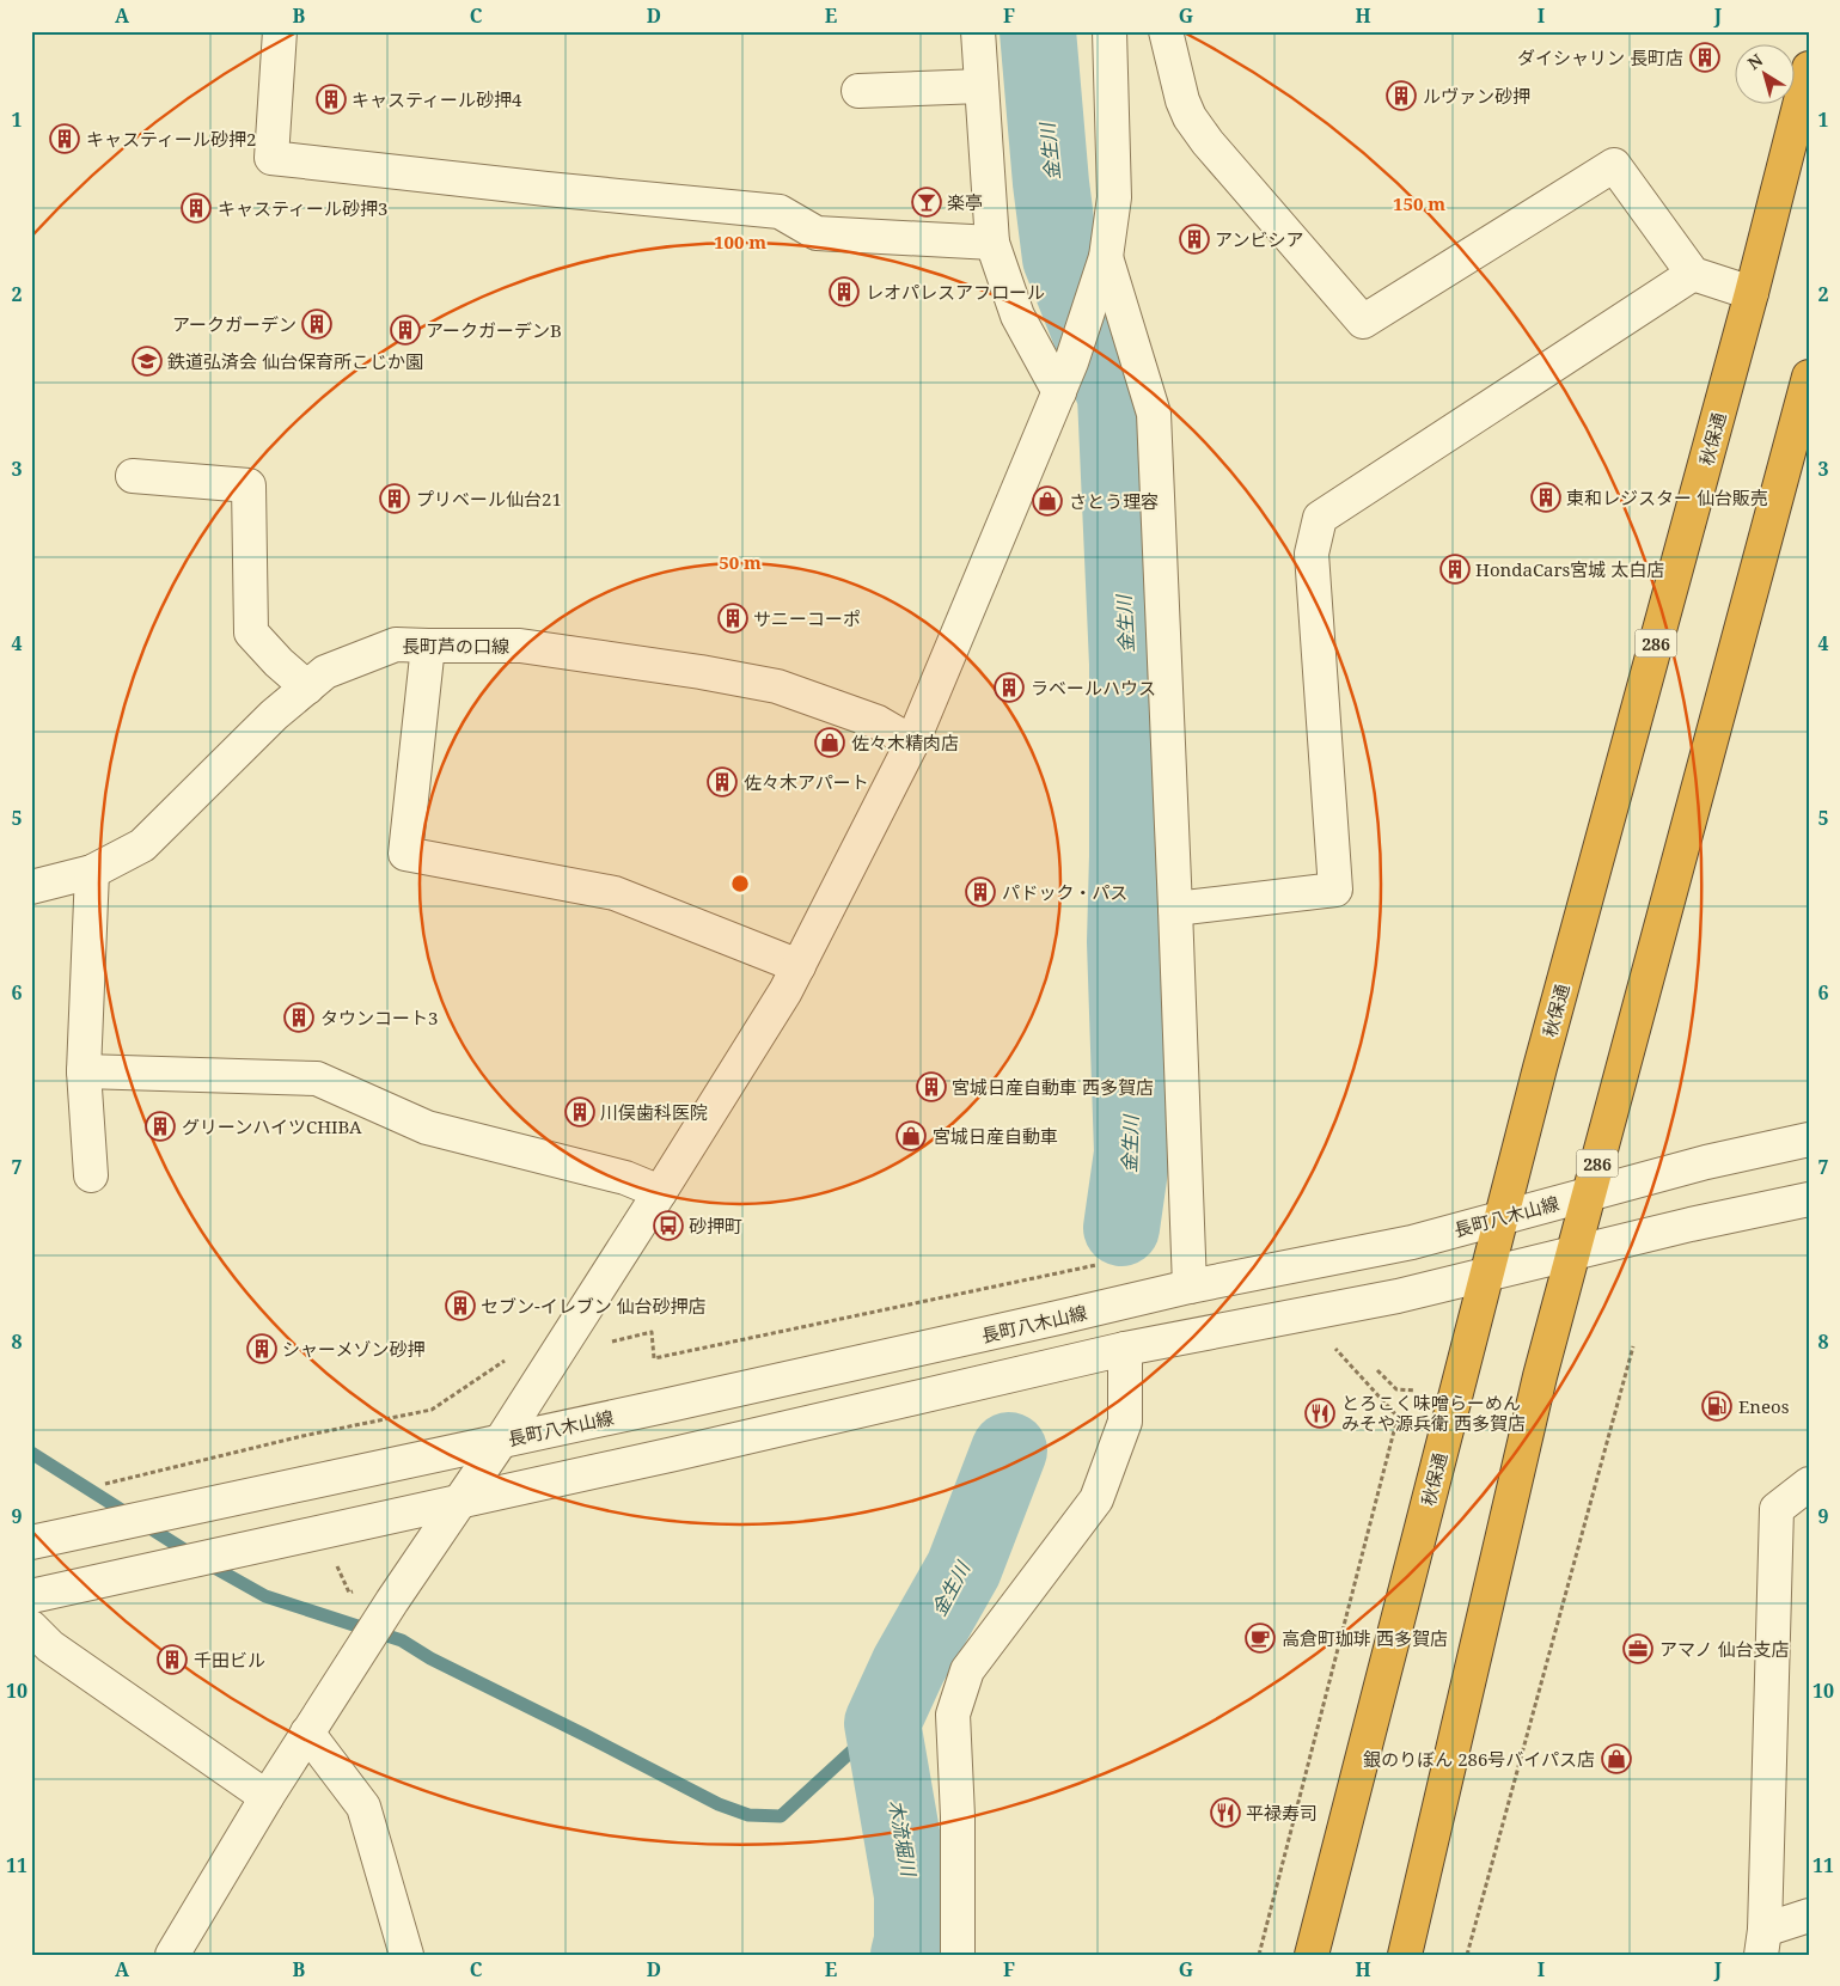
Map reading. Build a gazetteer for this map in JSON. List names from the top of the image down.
{
  "streets": {
    "highway": ["秋保通", "286"],
    "street": ["長町芦の口線", "長町八木山線"]
  },
  "crossings": [
    ["秋保通", "長町八木山線"],
    ["286", "長町八木山線"]
  ],
  "water": ["金生川", "木流堀川"],
  "places": {
    "building": [
      "ダイシャリン 長町店",
      "ルヴァン砂押",
      "キャスティール砂押4",
      "キャスティール砂押2",
      "キャスティール砂押3",
      "アンビシア",
      "レオパレスアフロール",
      "アークガーデン",
      "アークガーデンB",
      "東和レジスター 仙台販売",
      "プリベール仙台21",
      "HondaCars宮城 太白店",
      "サニーコーポ",
      "ラベールハウス",
      "佐々木アパート",
      "パドック・パス",
      "タウンコート3",
      "宮城日産自動車 西多賀店",
      "川俣歯科医院",
      "グリーンハイツCHIBA",
      "セブン-イレブン 仙台砂押店",
      "シャーメゾン砂押",
      "千田ビル"
    ],
    "bar": ["楽亭"],
    "school or university": ["鉄道弘済会 仙台保育所こじか園"],
    "shop": [
      "さとう理容",
      "佐々木精肉店",
      "宮城日産自動車",
      "銀のりぼん 286号バイパス店"
    ],
    "bus stop": ["砂押町"],
    "fuel station": ["Eneos"],
    "restaurant": ["とろこく味噌らーめん みそや源兵衛 西多賀店", "平禄寿司"],
    "cafe": ["高倉町珈琲 西多賀店"],
    "office": ["アマノ 仙台支店"]
  },
  "north": "top left",
  "grid": {
    "columns": [
      "A",
      "B",
      "C",
      "D",
      "E",
      "F",
      "G",
      "H",
      "I",
      "J"
    ],
    "rows": [
      "1",
      "2",
      "3",
      "4",
      "5",
      "6",
      "7",
      "8",
      "9",
      "10",
      "11"
    ]
  },
  "rings": ["150 m", "100 m", "50 m"]
}
